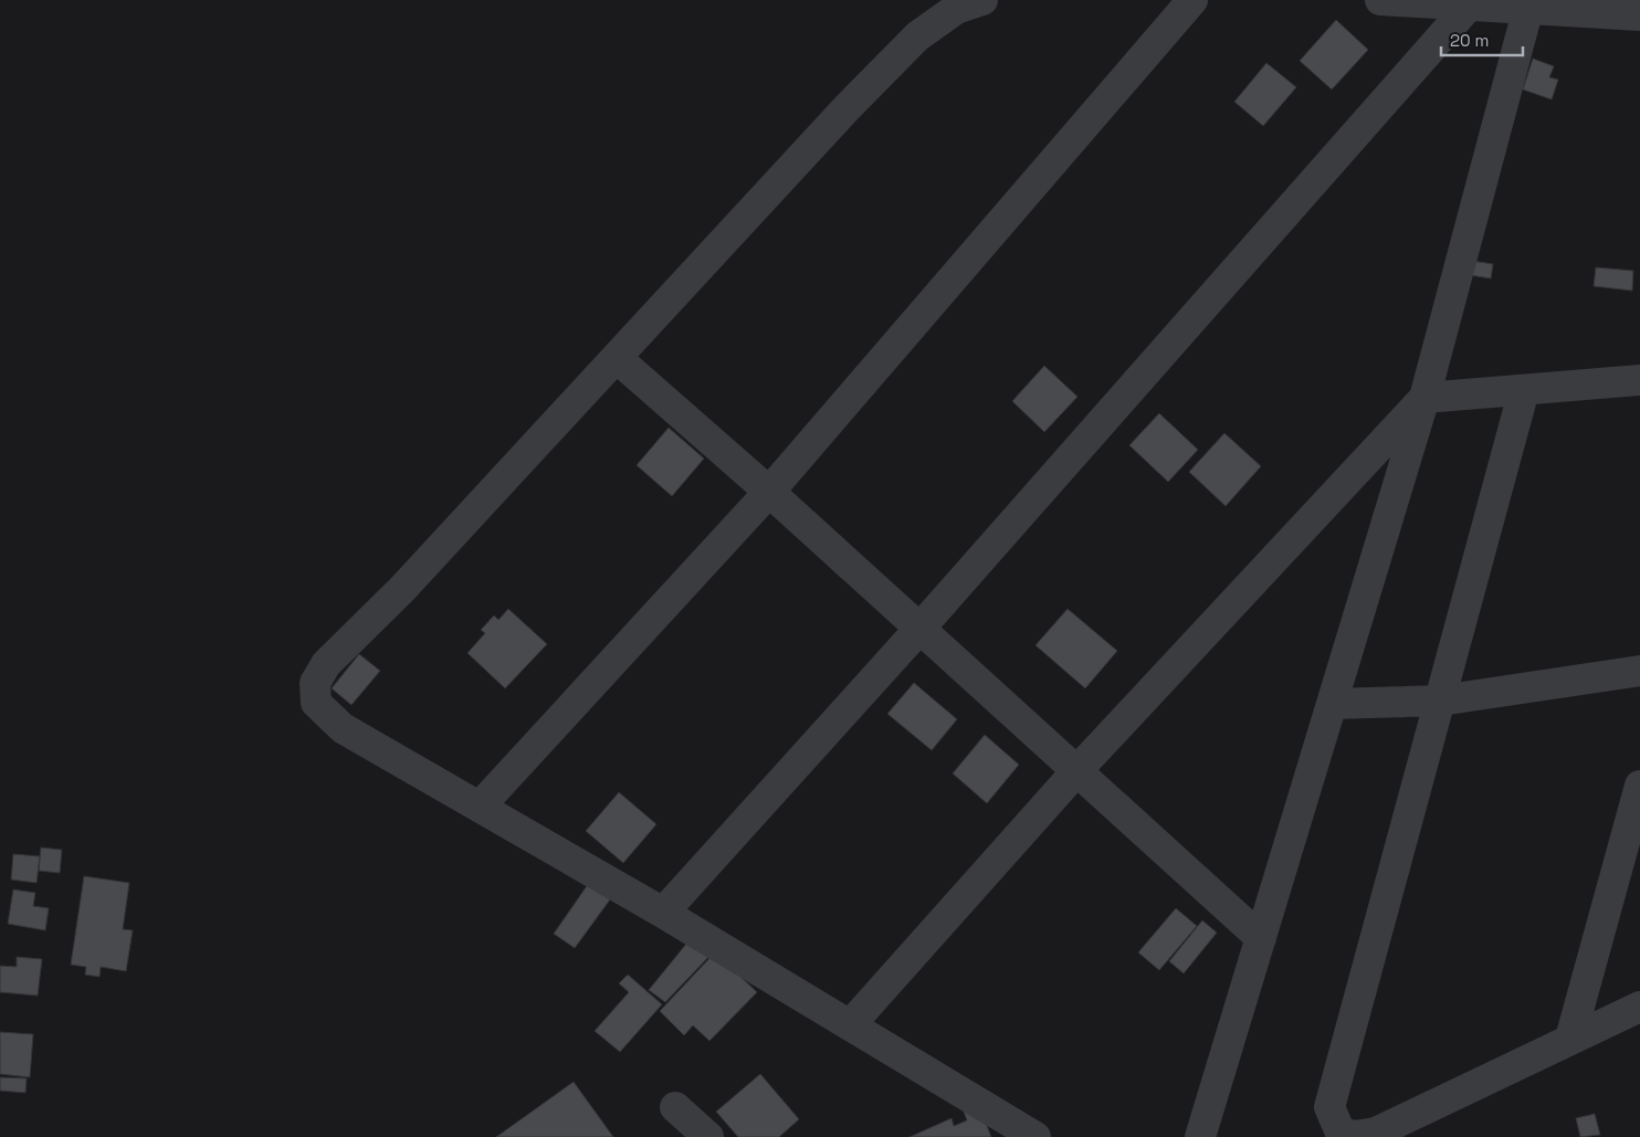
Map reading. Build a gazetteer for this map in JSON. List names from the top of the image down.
{
  "scale_bar": "20 m"
}
